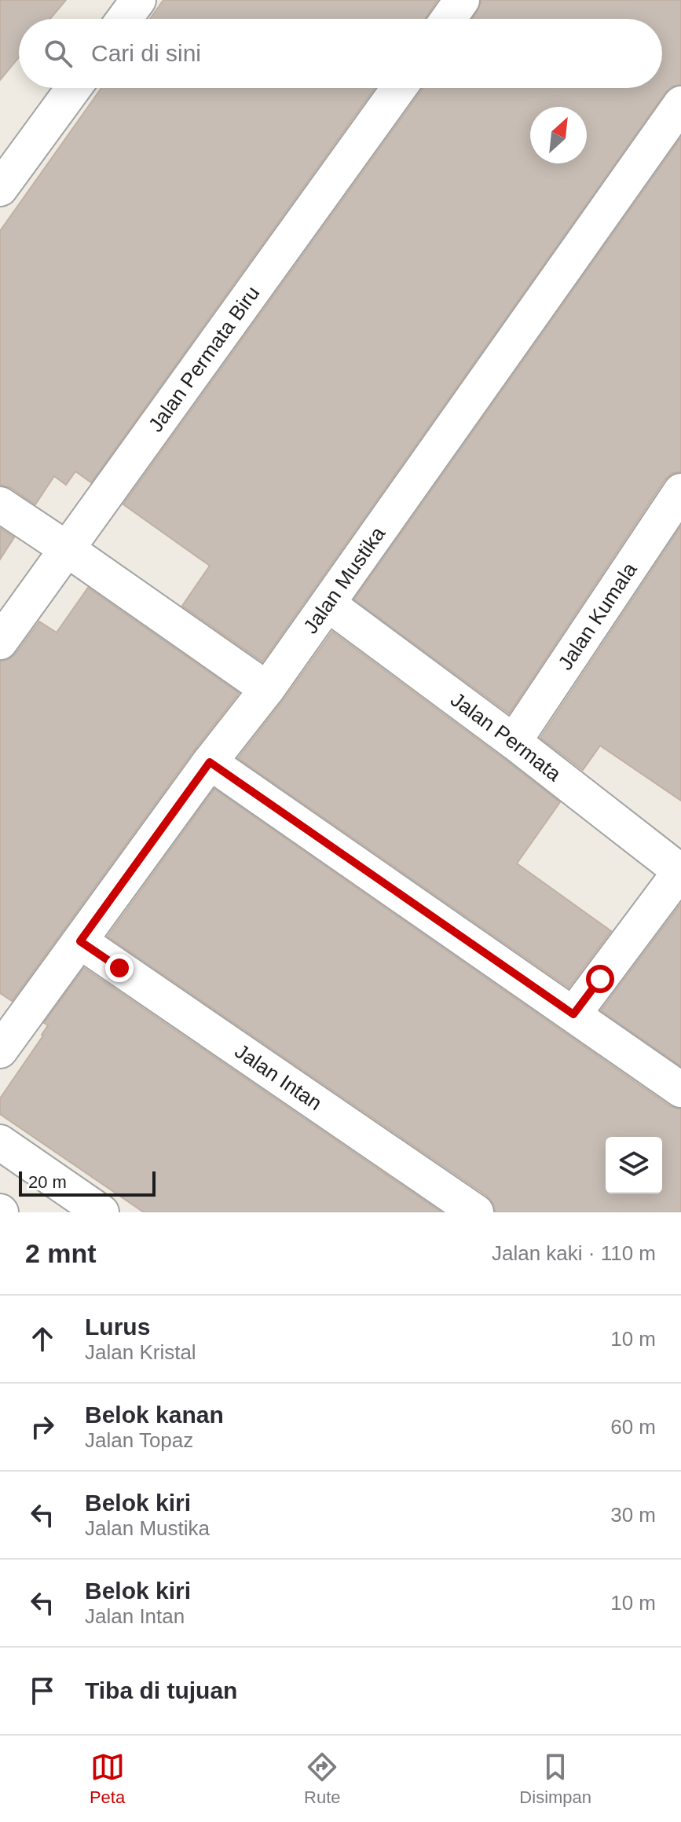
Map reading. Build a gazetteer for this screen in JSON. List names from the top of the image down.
{
  "streets": {
    "street": [
      "Jalan Permata Biru",
      "Jalan Mustika",
      "Jalan Kumala",
      "Jalan Permata",
      "Jalan Intan"
    ]
  },
  "crossings": [
    ["Jalan Mustika", "Jalan Permata"],
    ["Jalan Mustika", "Jalan Intan"],
    ["Jalan Kumala", "Jalan Permata"]
  ],
  "scale_bar": "20 m",
  "north": "top right",
  "page": {
    "search": "Cari di sini",
    "scale": "20 m",
    "heading": ["2 mnt", "Jalan kaki · 110 m"],
    "list": [
      ["Lurus", "Jalan Kristal", "10 m"],
      ["Belok kanan", "Jalan Topaz", "60 m"],
      ["Belok kiri", "Jalan Mustika", "30 m"],
      ["Belok kiri", "Jalan Intan", "10 m"],
      "Tiba di tujuan"
    ],
    "nav": ["Peta", "Rute", "Disimpan"]
  }
}
